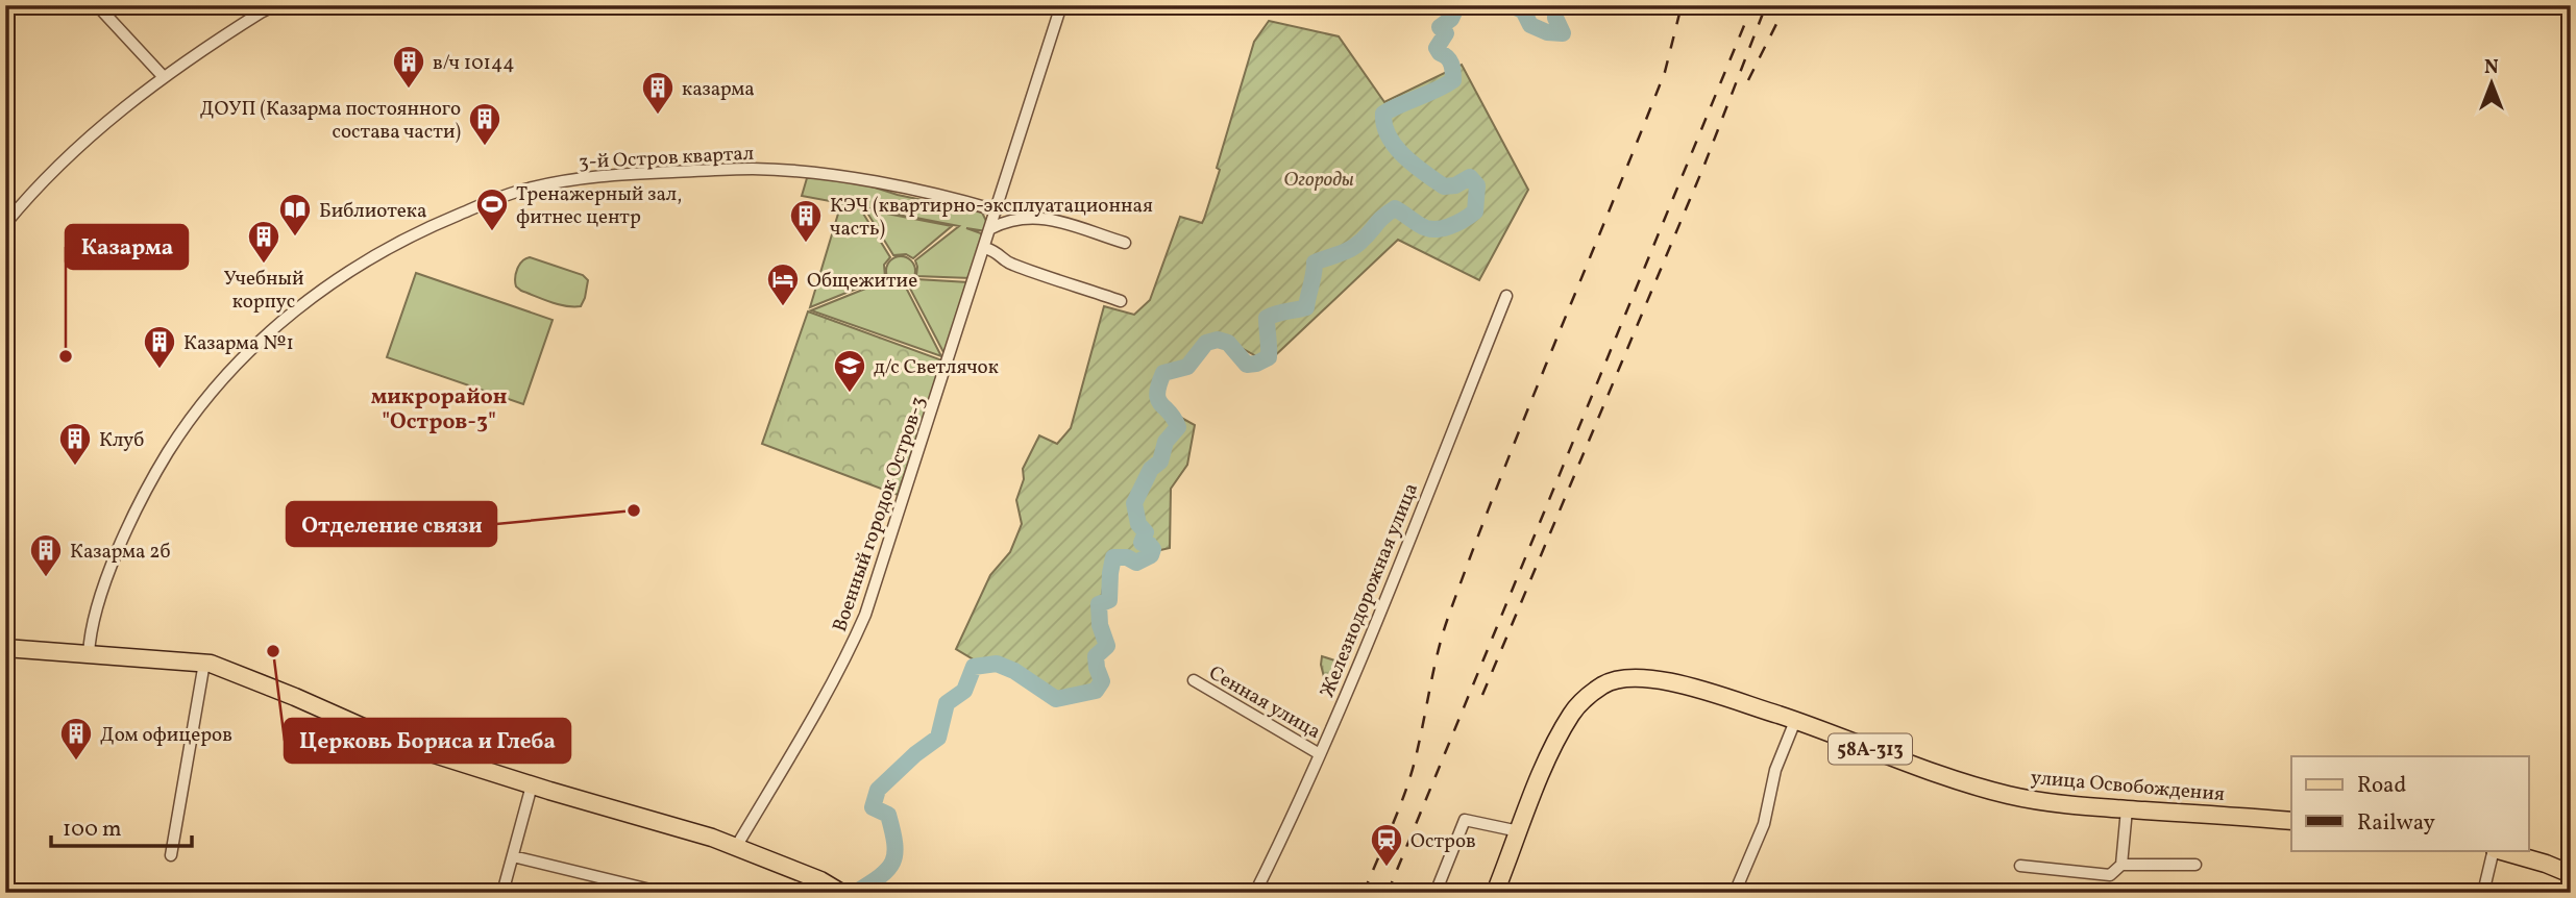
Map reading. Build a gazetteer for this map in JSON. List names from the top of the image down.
{
  "streets": {
    "main road": ["58А-313", "улица Освобождения"],
    "street": [
      "3-й Остров квартал",
      "Военный городок Остров-3",
      "Железнодорожная улица",
      "Сенная улица"
    ]
  },
  "crossings": [
    ["3-й Остров квартал", "Военный городок Остров-3"],
    ["Железнодорожная улица", "Сенная улица"]
  ],
  "districts": ["микрорайон \"Остров-3\""],
  "parks": ["Огороды"],
  "places": {
    "building": [
      "в/ч 10144",
      "казарма",
      "ДОУП (Казарма постоянного состава части)",
      "КЭЧ (квартирно-эксплуатационная часть)",
      "Учебный корпус",
      "Казарма №1",
      "Клуб",
      "Казарма 2б",
      "Дом офицеров"
    ],
    "sports": ["Тренажерный зал, фитнес центр"],
    "library": ["Библиотека"],
    "hotel": ["Общежитие"],
    "other": ["Казарма", "Отделение связи", "Церковь Бориса и Глеба"],
    "school or university": ["д/с Светлячок"],
    "station": ["Остров"]
  },
  "legend": ["Road", "Railway"],
  "scale_bar": "100 m",
  "north": "top"
}
